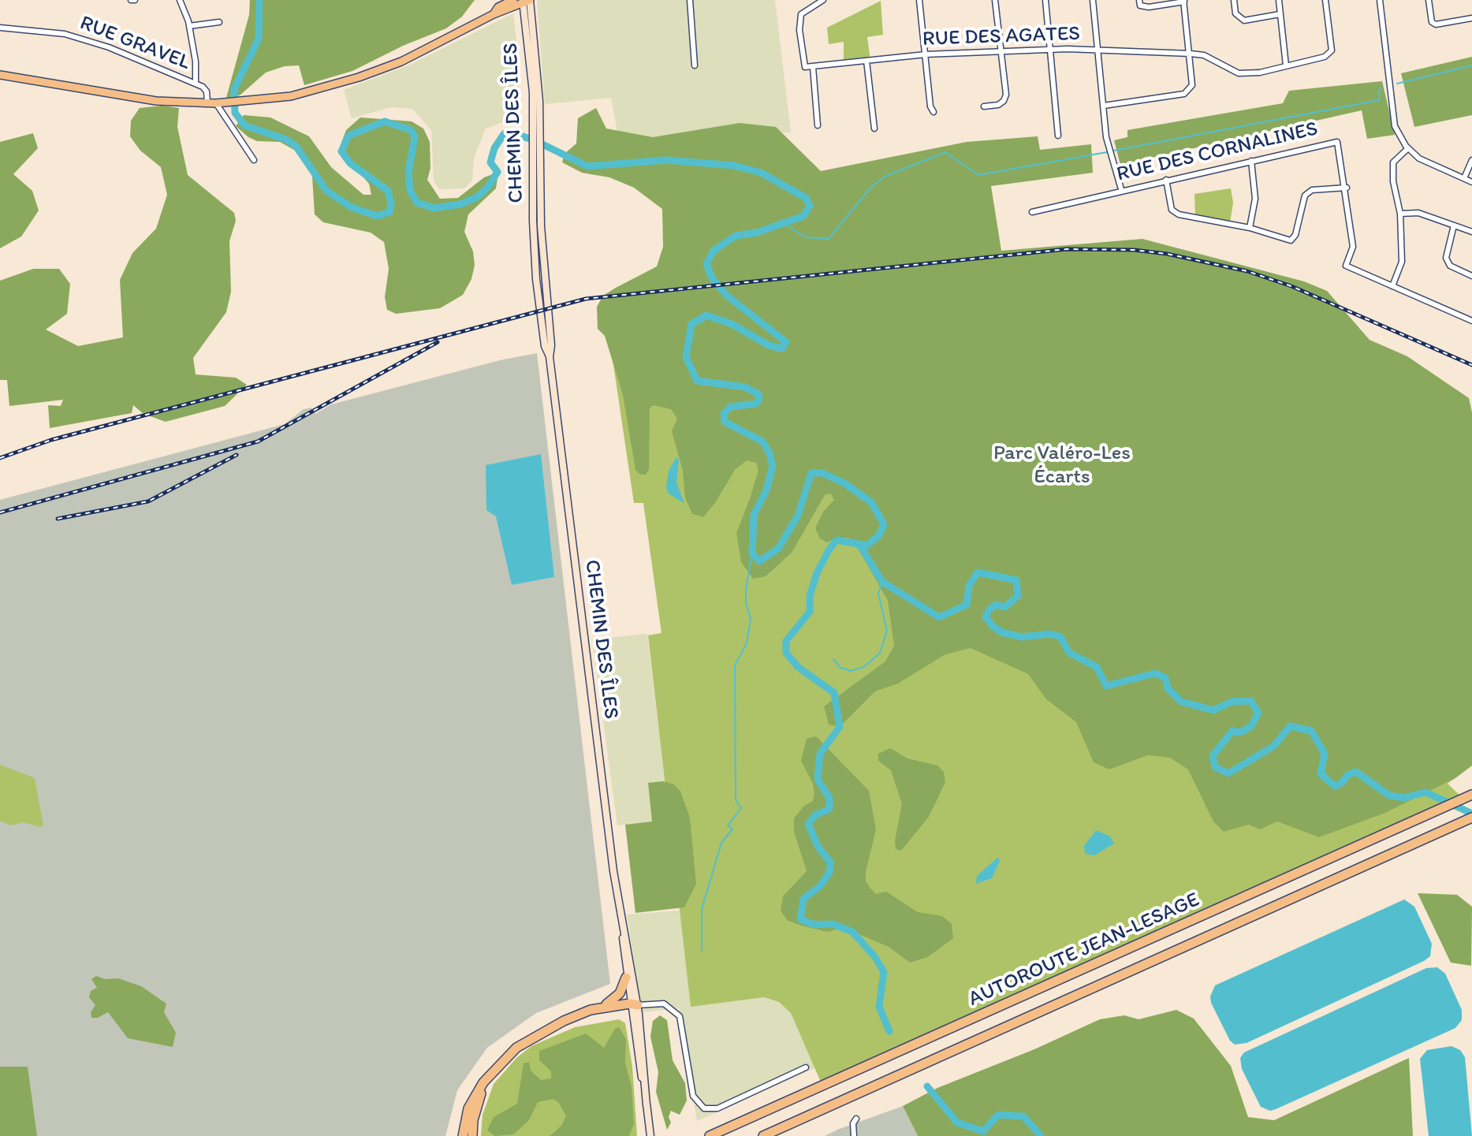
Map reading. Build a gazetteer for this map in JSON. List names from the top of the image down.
{
  "streets": {
    "highway": ["AUTOROUTE JEAN-LESAGE"],
    "main road": ["CHEMIN DES ÎLES"],
    "street": ["RUE DES AGATES", "RUE GRAVEL", "RUE DES CORNALINES"]
  },
  "parks": ["Parc Valéro-Les Écarts"]
}
